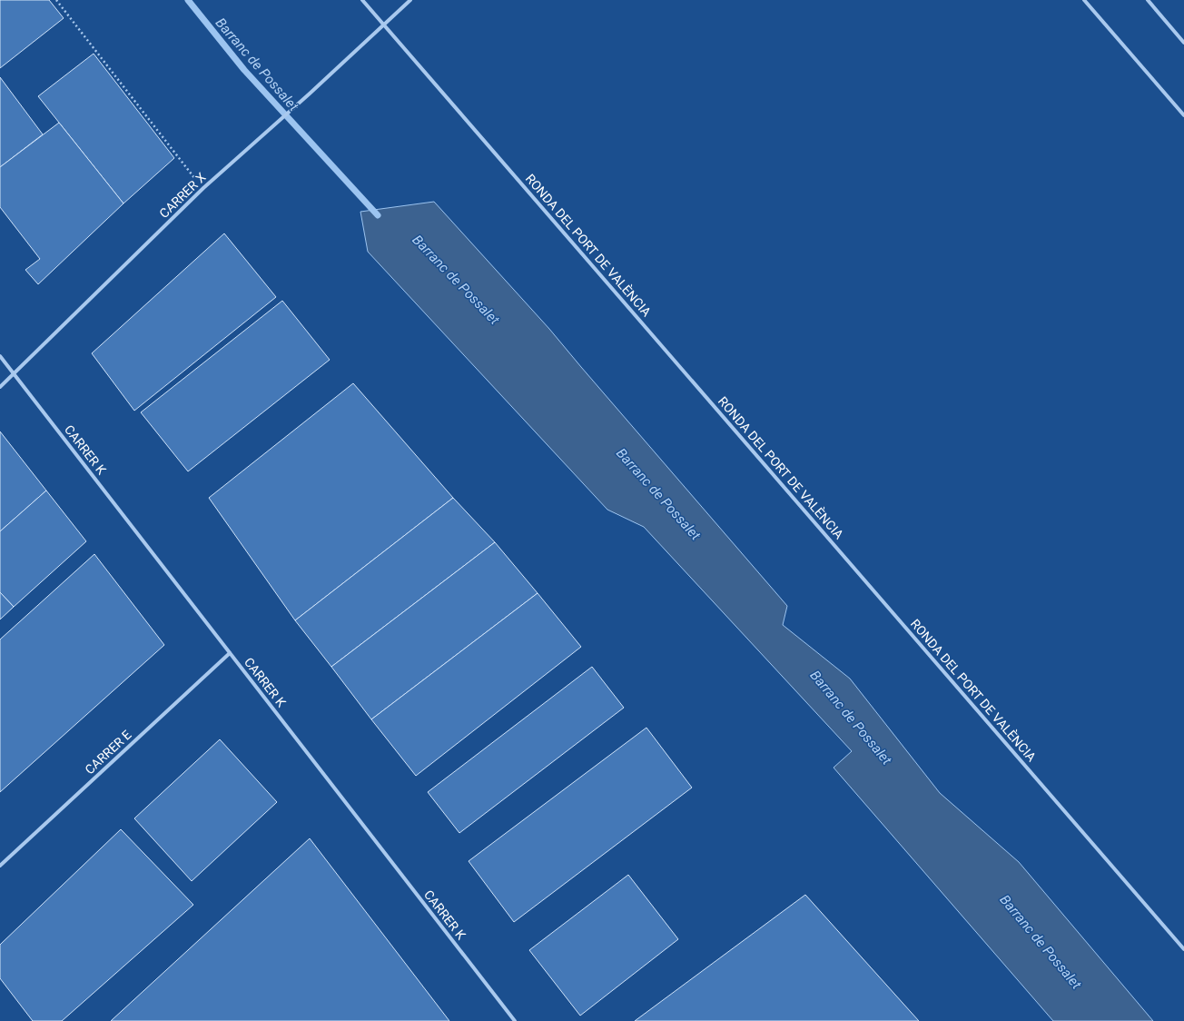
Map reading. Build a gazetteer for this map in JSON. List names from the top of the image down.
{
  "streets": {
    "street": [
      "CARRER X",
      "RONDA DEL PORT DE VALÈNCIA",
      "CARRER K",
      "CARRER E"
    ]
  },
  "crossings": [
    ["CARRER X", "RONDA DEL PORT DE VALÈNCIA"],
    ["CARRER X", "CARRER K"],
    ["CARRER K", "CARRER E"]
  ],
  "water": ["Barranc de Possalet"]
}
